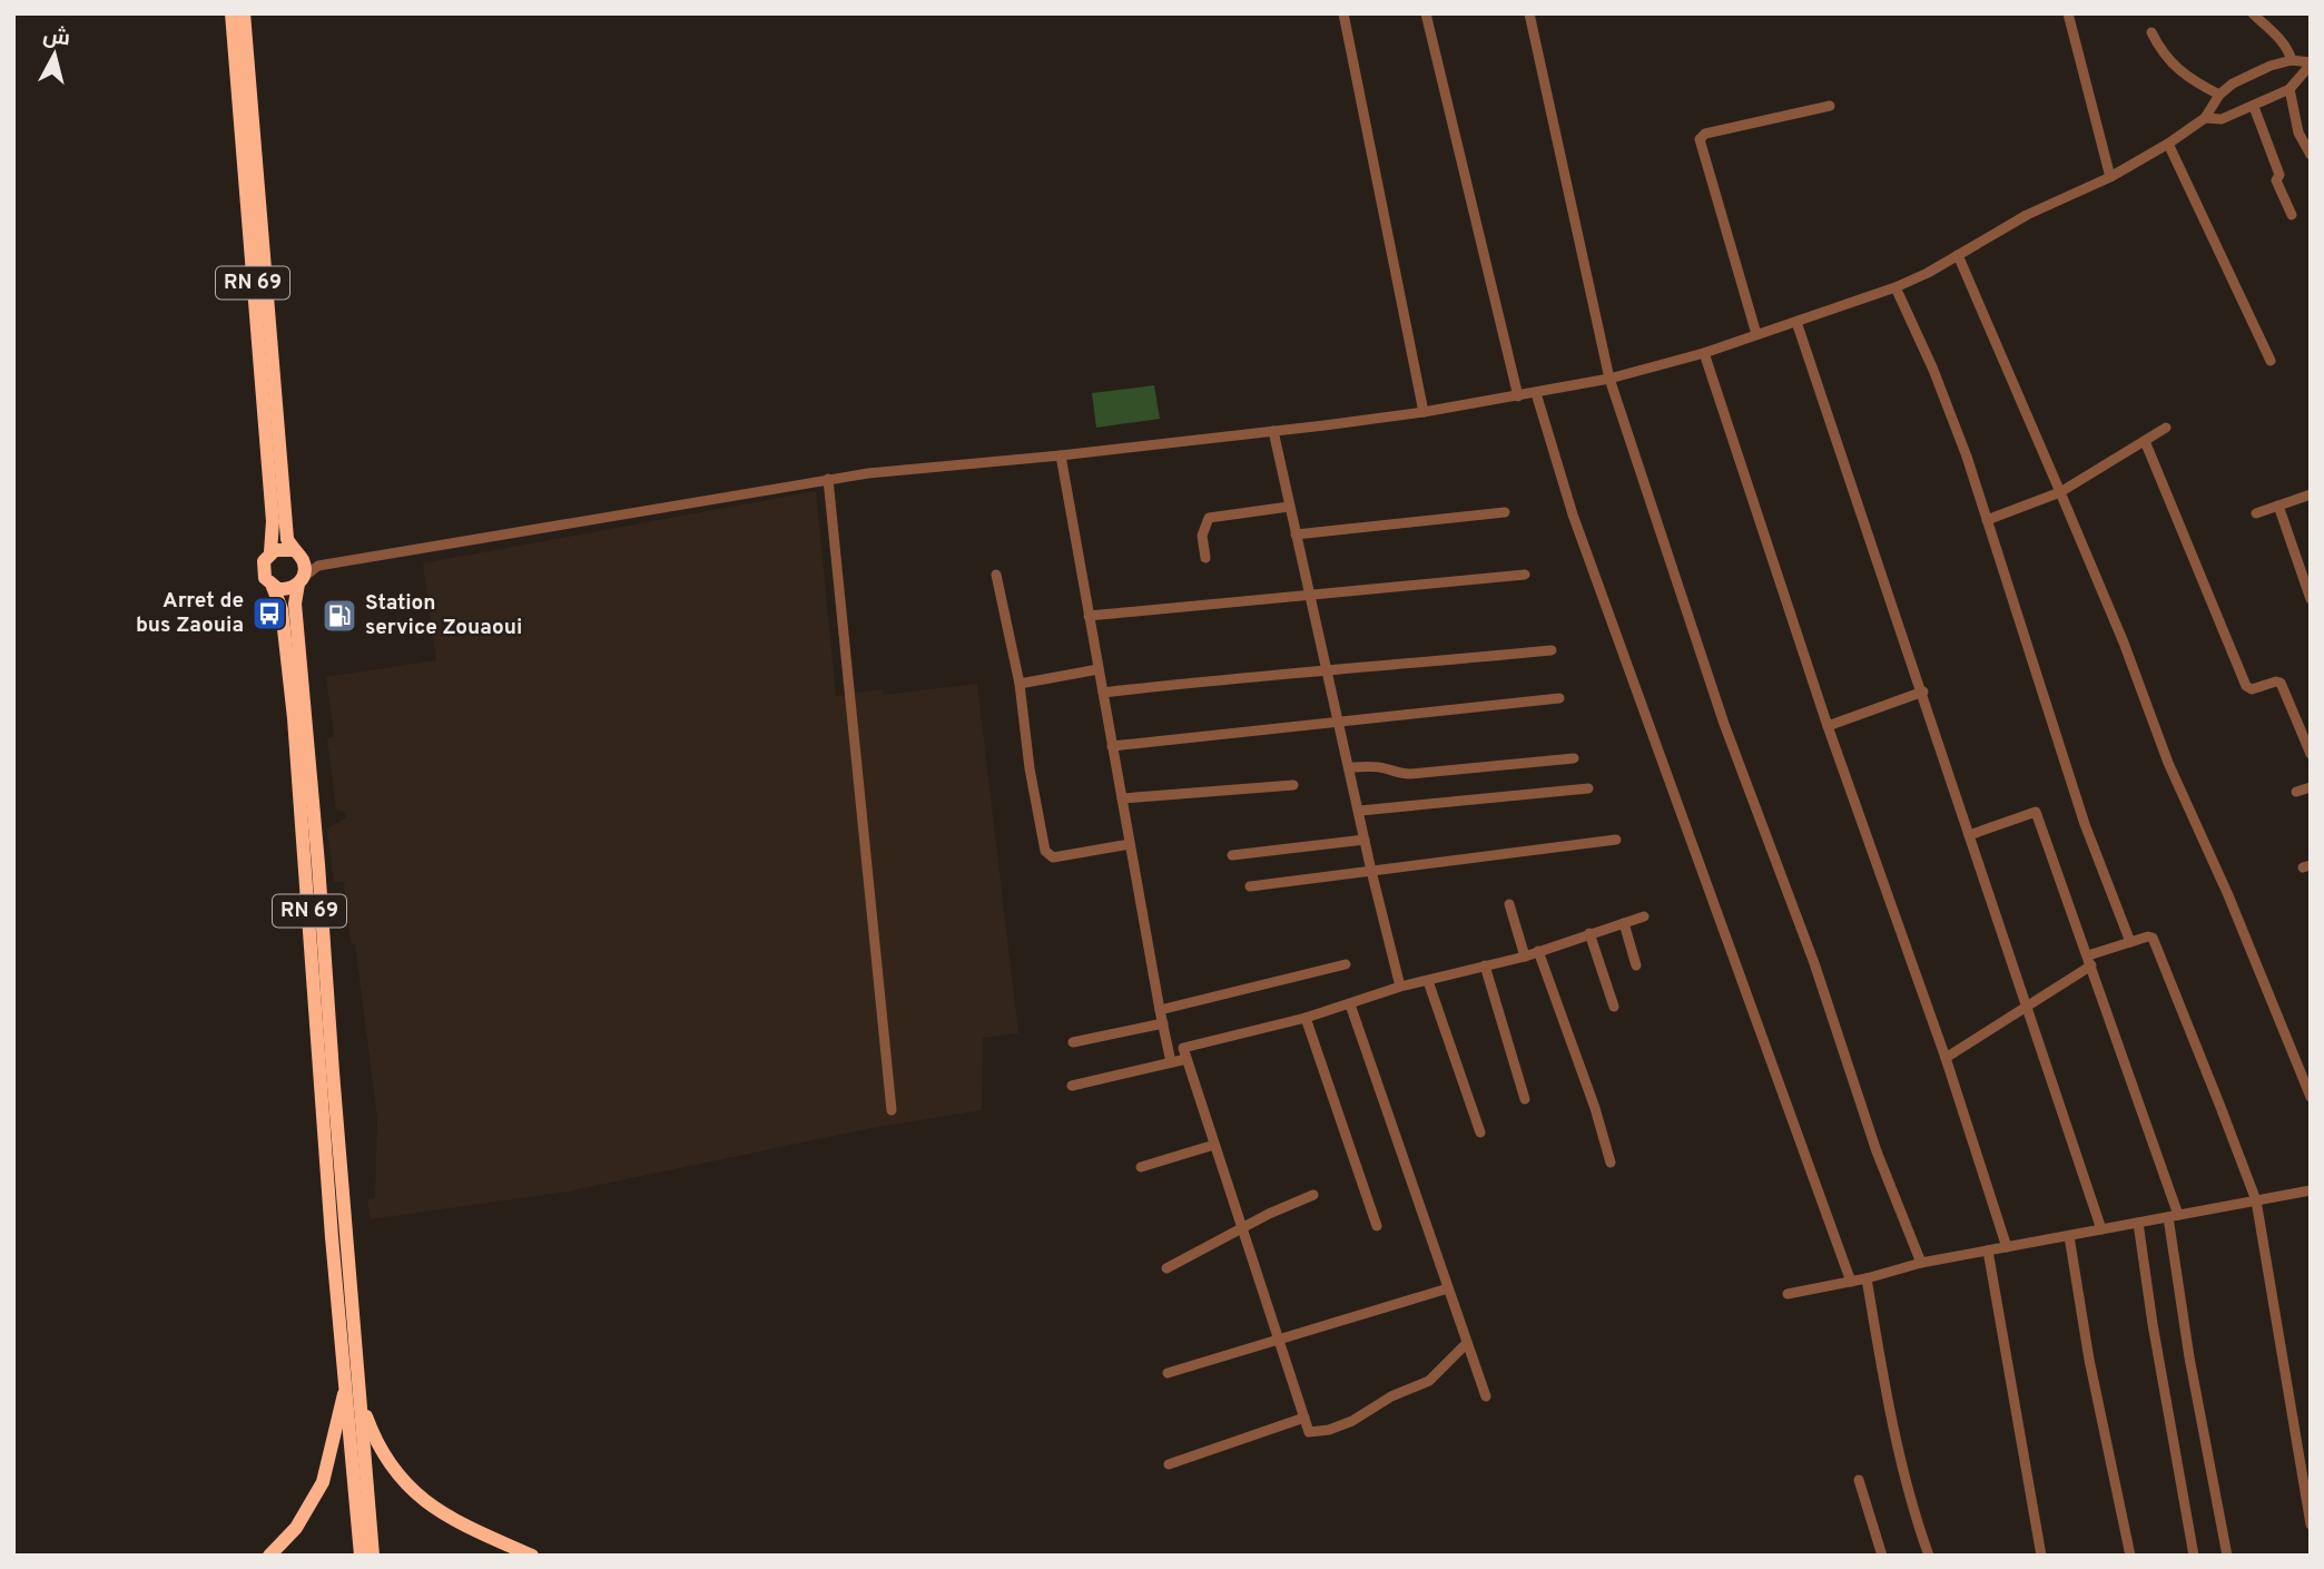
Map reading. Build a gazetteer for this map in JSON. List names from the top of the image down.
{
  "streets": {
    "highway": ["RN 69"]
  },
  "places": {
    "bus stop": ["Arret de bus Zaouia"],
    "fuel station": ["Station service Zouaoui"]
  },
  "north": "top"
}
